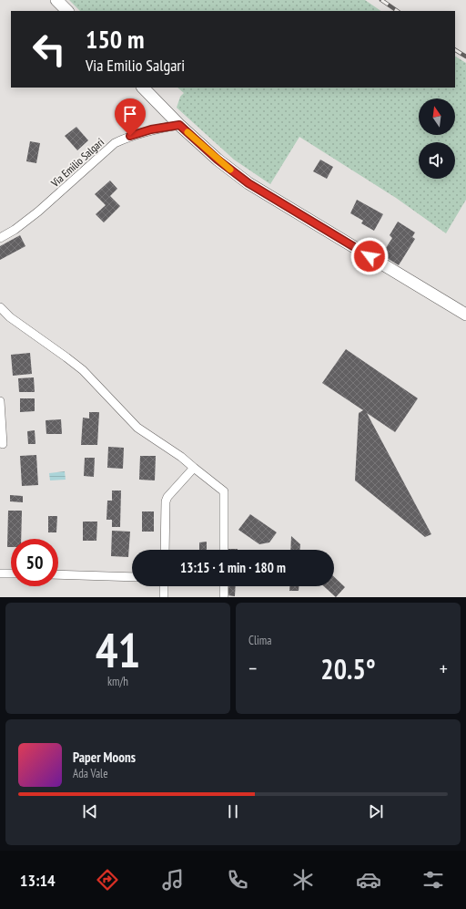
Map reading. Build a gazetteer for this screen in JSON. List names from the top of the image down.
{
  "streets": {
    "street": ["Via Emilio Salgari"]
  },
  "north": "top",
  "page": {
    "turn": ["150 m", "Via Emilio Salgari"],
    "limit": "50",
    "trip": "13:15 · 1 min · 180 m",
    "tile": [
      ["41", "km/h"],
      "Clima"
    ],
    "heat": ["−", "20.5°", "+"],
    "song": ["Paper Moons", "Ada Vale"],
    "tabs": "13:14"
  }
}
